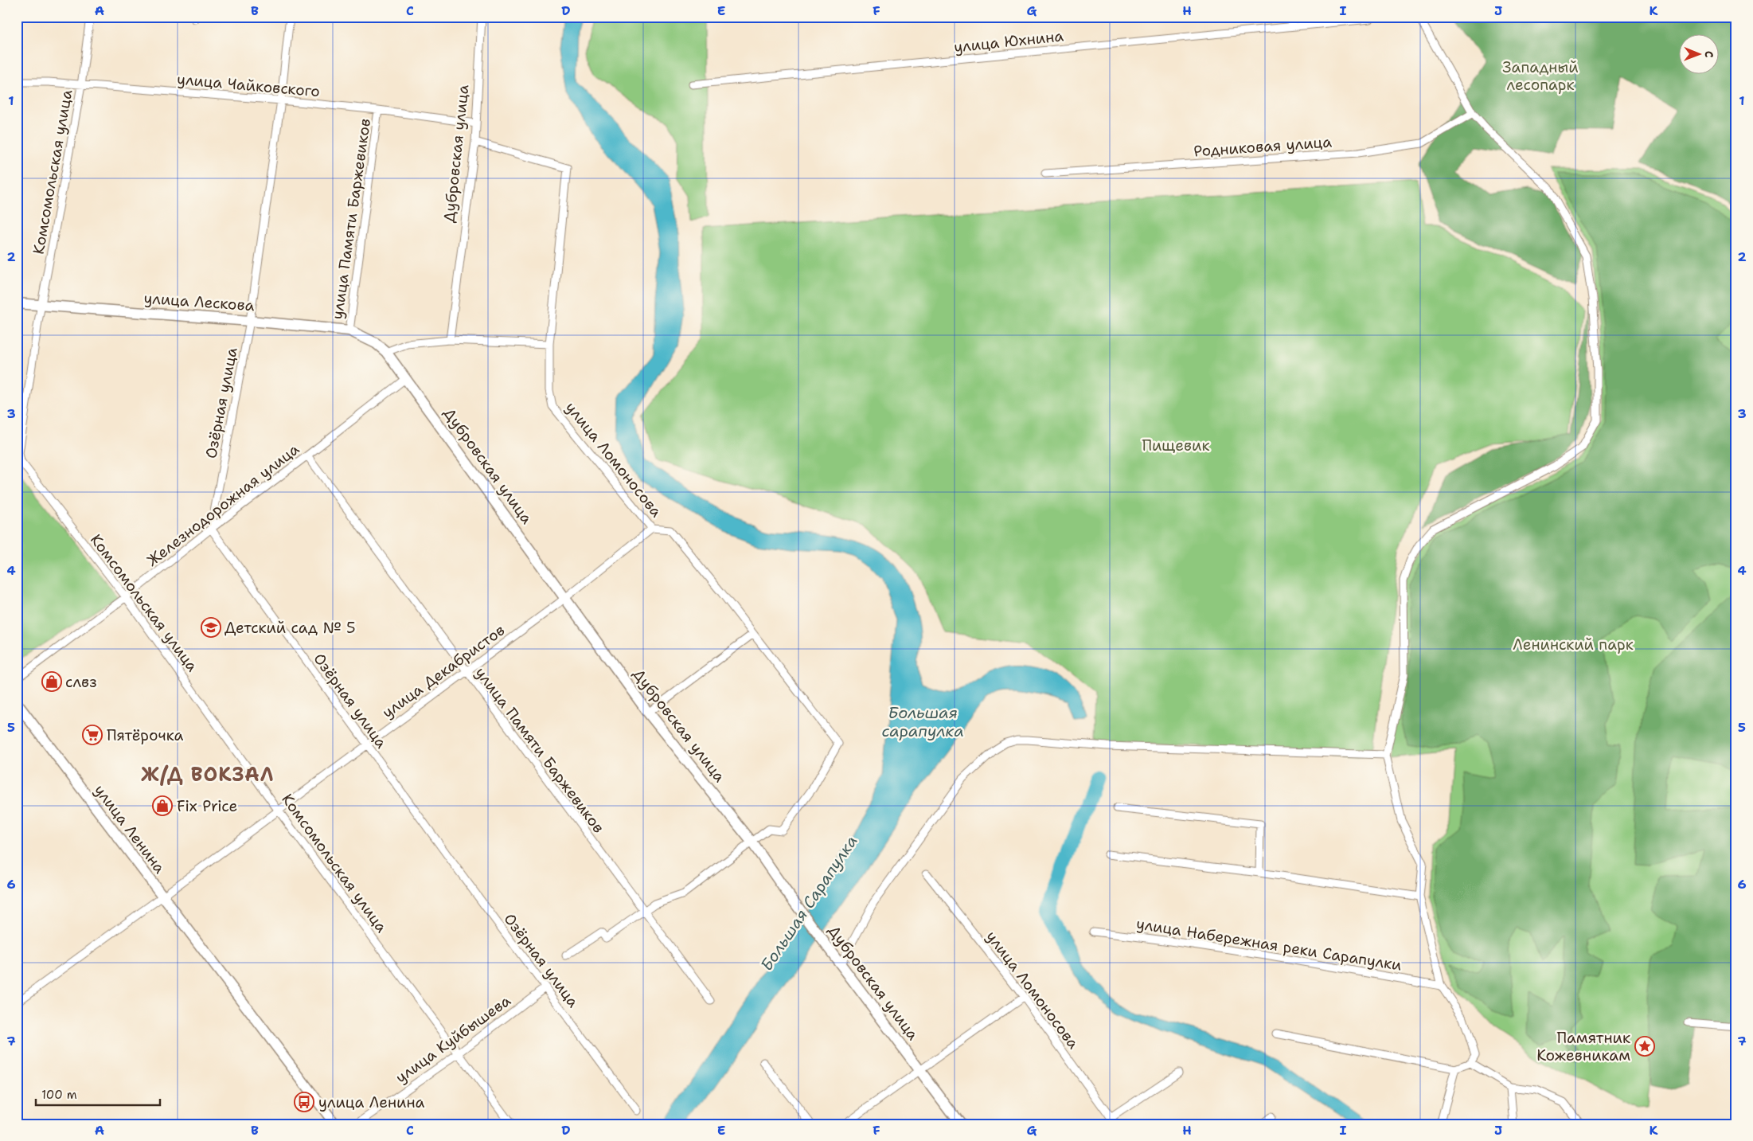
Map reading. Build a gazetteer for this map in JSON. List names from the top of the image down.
{
  "streets": {
    "street": [
      "улица Юхнина",
      "улица Чайковского",
      "Родниковая улица",
      "Дубровская улица",
      "Комсомольская улица",
      "улица Памяти Баржевиков",
      "улица Лескова",
      "Озёрная улица",
      "улица Ломоносова",
      "Железнодорожная улица",
      "улица Декабристов",
      "улица Ленина",
      "улица Набережная реки Сарапулки",
      "улица Куйбышева"
    ]
  },
  "crossings": [
    ["улица Чайковского", "Дубровская улица"],
    ["улица Чайковского", "Комсомольская улица"],
    ["улица Чайковского", "улица Памяти Баржевиков"],
    ["улица Чайковского", "Озёрная улица"],
    ["Дубровская улица", "улица Лескова"],
    ["Дубровская улица", "улица Ломоносова"],
    ["Дубровская улица", "Железнодорожная улица"],
    ["Дубровская улица", "улица Декабристов"],
    ["Комсомольская улица", "улица Лескова"],
    ["Комсомольская улица", "Железнодорожная улица"],
    ["Комсомольская улица", "улица Декабристов"],
    ["Комсомольская улица", "улица Куйбышева"],
    ["улица Памяти Баржевиков", "улица Лескова"],
    ["улица Памяти Баржевиков", "Железнодорожная улица"],
    ["улица Памяти Баржевиков", "улица Декабристов"],
    ["улица Лескова", "Озёрная улица"],
    ["Озёрная улица", "Железнодорожная улица"],
    ["Озёрная улица", "улица Декабристов"],
    ["Озёрная улица", "улица Куйбышева"],
    ["улица Ломоносова", "улица Декабристов"],
    ["улица Декабристов", "улица Ленина"]
  ],
  "districts": ["Ж/Д ВОКЗАЛ"],
  "water": ["Большая сарапулка", "Большая Сарапулка"],
  "parks": ["Западный лесопарк", "Пищевик", "Ленинский парк"],
  "places": {
    "school or university": ["Детский сад № 5"],
    "shop": ["слвз", "Fix Price"],
    "supermarket": ["Пятёрочка"],
    "place": ["Памятник Кожевникам"],
    "bus stop": ["улица Ленина"]
  },
  "scale_bar": "100 m",
  "north": "right",
  "grid": {
    "columns": [
      "A",
      "B",
      "C",
      "D",
      "E",
      "F",
      "G",
      "H",
      "I",
      "J",
      "K"
    ],
    "rows": [
      "1",
      "2",
      "3",
      "4",
      "5",
      "6",
      "7"
    ]
  }
}
